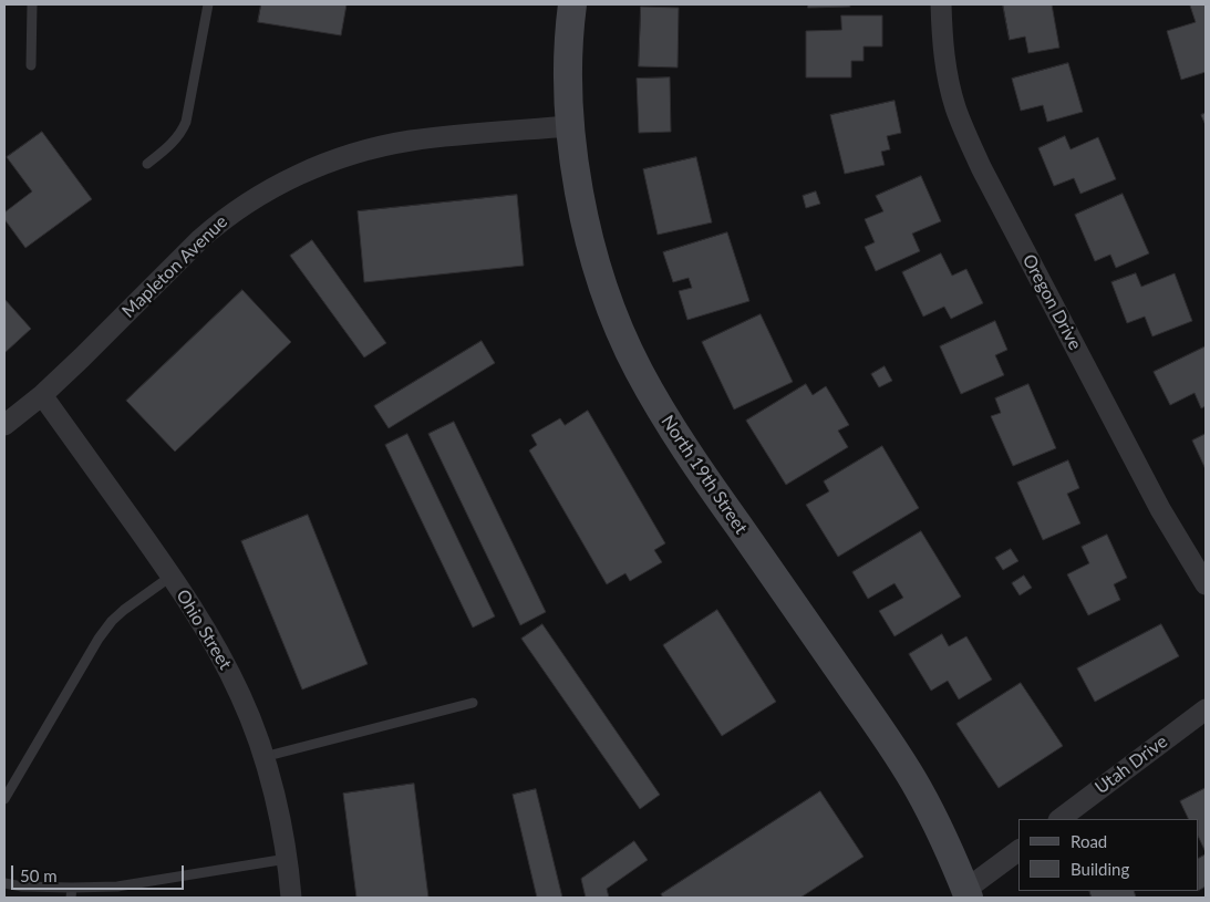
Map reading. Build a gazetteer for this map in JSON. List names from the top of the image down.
{
  "streets": {
    "street": [
      "Mapleton Avenue",
      "Oregon Drive",
      "North 19th Street",
      "Ohio Street",
      "Utah Drive"
    ]
  },
  "crossings": [
    ["Mapleton Avenue", "North 19th Street"],
    ["Mapleton Avenue", "Ohio Street"]
  ],
  "legend": ["Road", "Building"],
  "scale_bar": "50 m"
}
